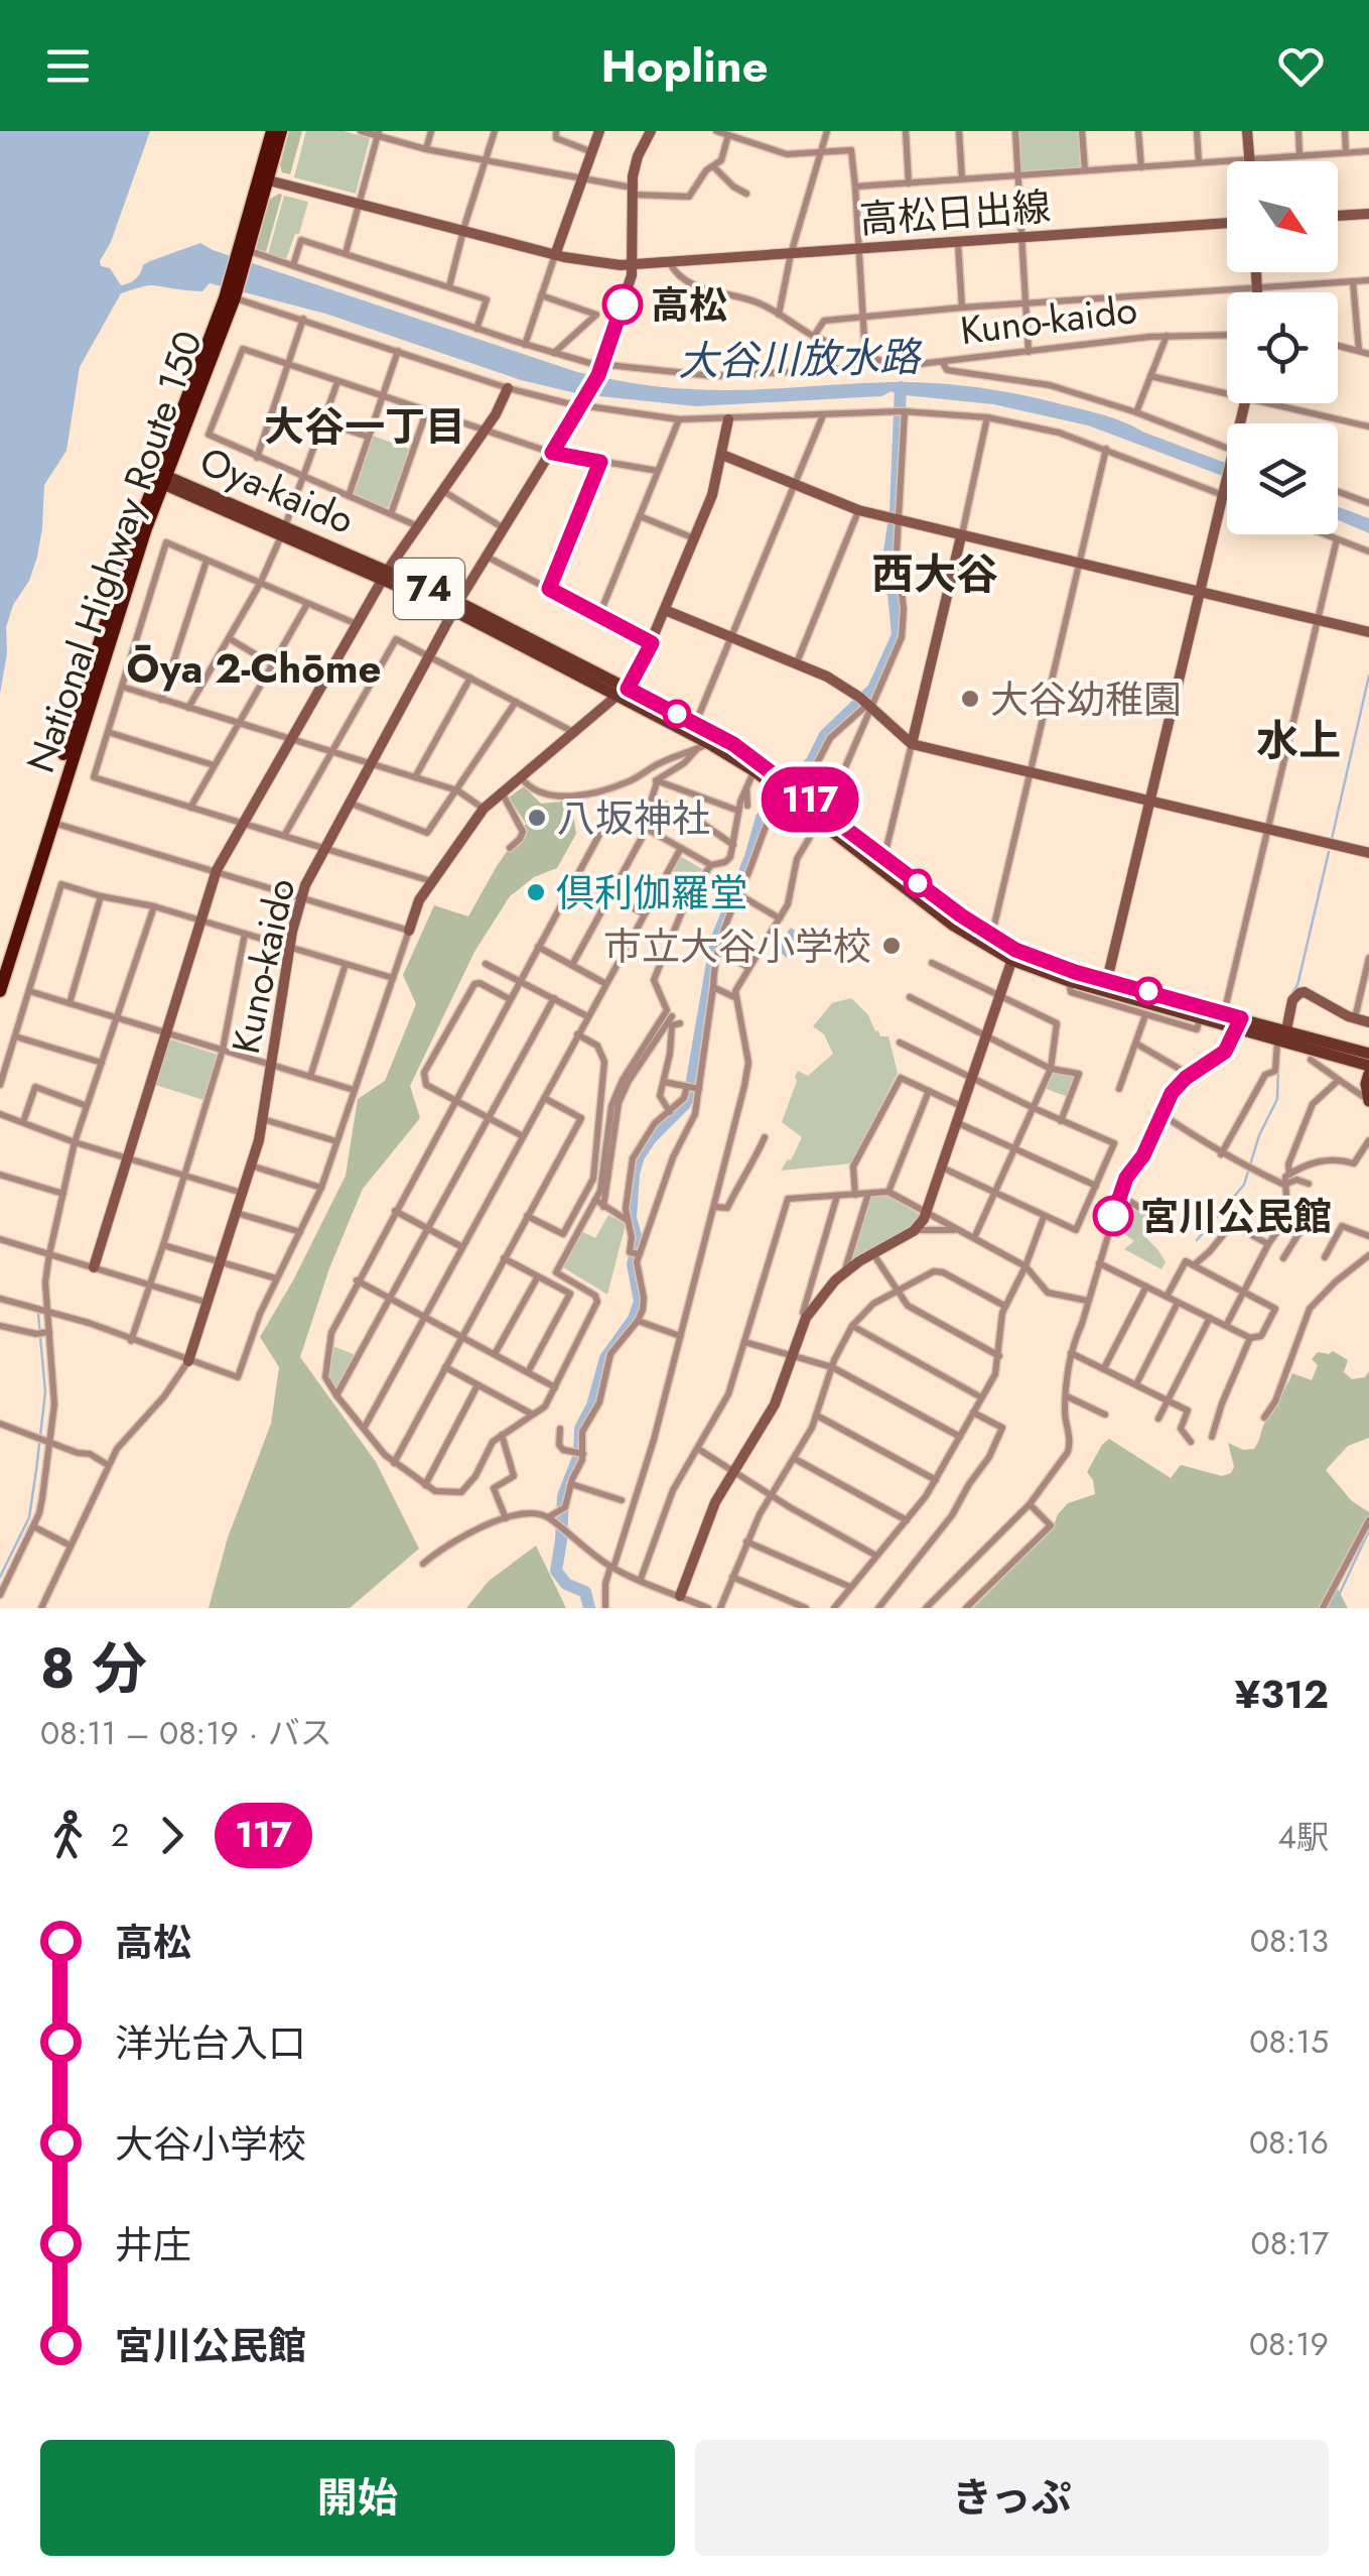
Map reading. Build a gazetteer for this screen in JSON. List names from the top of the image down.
{
  "streets": {
    "highway": ["National Highway Route 150"],
    "main road": ["Oya-kaido", "74"],
    "street": ["高松日出線", "Kuno-kaido"]
  },
  "crossings": [
    ["高松日出線", "Kuno-kaido"],
    ["Kuno-kaido", "Oya-kaido"],
    ["Oya-kaido", "National Highway Route 150"]
  ],
  "districts": [
    "大谷一丁目",
    "西大谷",
    "Ōya 2-Chōme",
    "水上"
  ],
  "water": ["大谷川放水路"],
  "places": [
    "高松",
    "大谷幼稚園",
    "八坂神社",
    "倶利伽羅堂",
    "市立大谷小学校",
    "宮川公民館"
  ],
  "lines": ["bus line 117"],
  "north": "bottom right",
  "page": {
    "header": "Hopline",
    "on_map": "117",
    "heading": ["8 分", "08:11 – 08:19 · バス", "¥312"],
    "legs": ["2", "117", "4駅"],
    "list": [
      {
        "name": "高松",
        "value": "08:13"
      },
      {
        "name": "洋光台入口",
        "value": "08:15"
      },
      {
        "name": "大谷小学校",
        "value": "08:16"
      },
      {
        "name": "井庄",
        "value": "08:17"
      },
      {
        "name": "宮川公民館",
        "value": "08:19"
      }
    ],
    "buttons": ["開始", "きっぷ"]
  }
}
